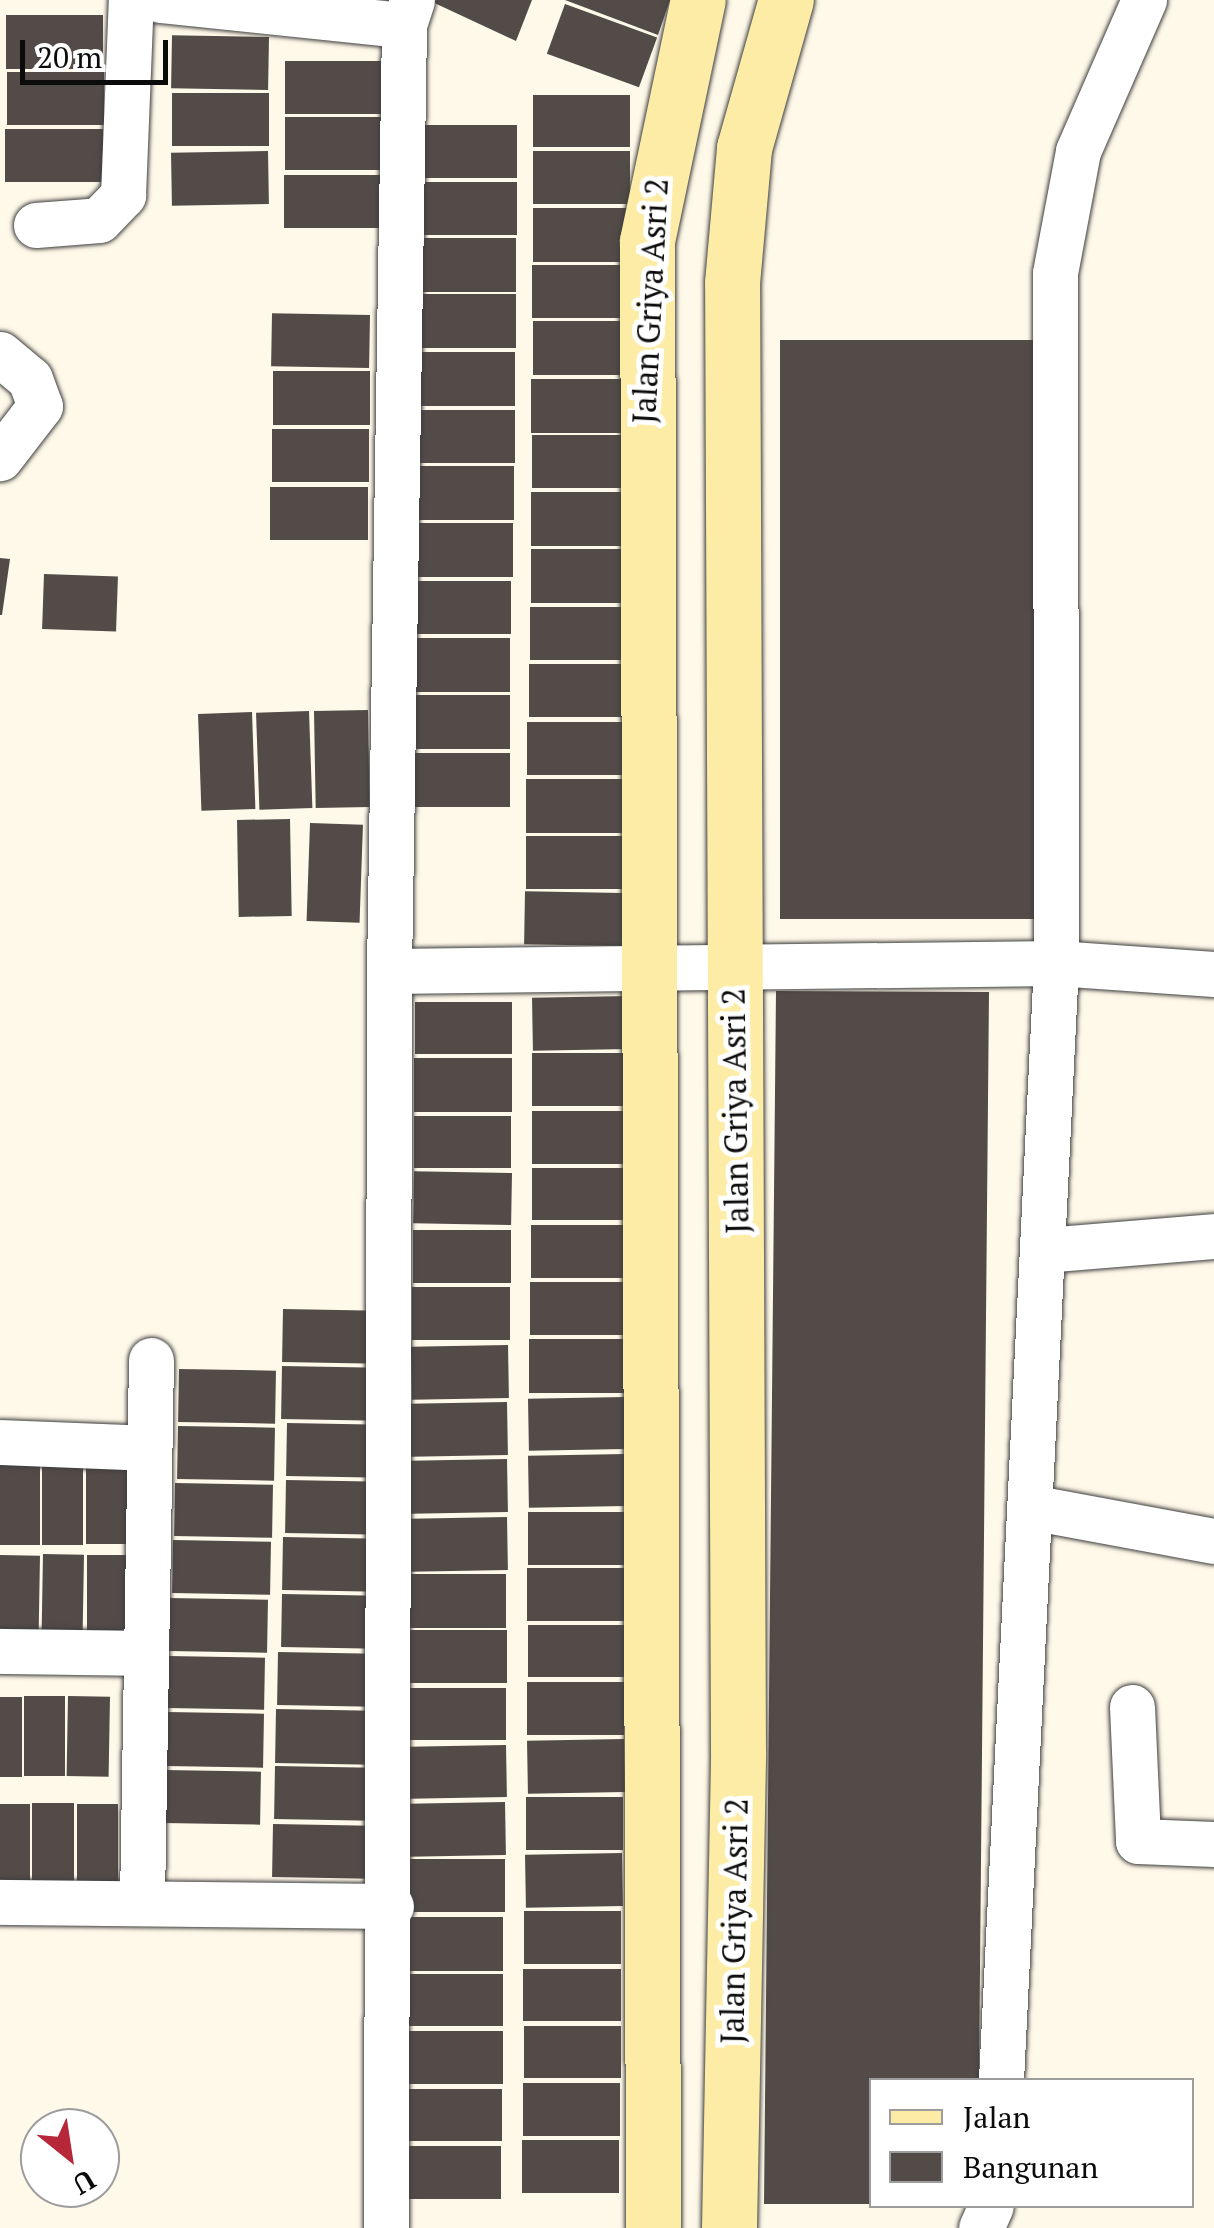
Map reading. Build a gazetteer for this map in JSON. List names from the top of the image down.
{
  "streets": {
    "street": ["Jalan Griya Asri 2"]
  },
  "legend": ["Jalan", "Bangunan"],
  "scale_bar": "20 m",
  "north": "bottom right"
}
